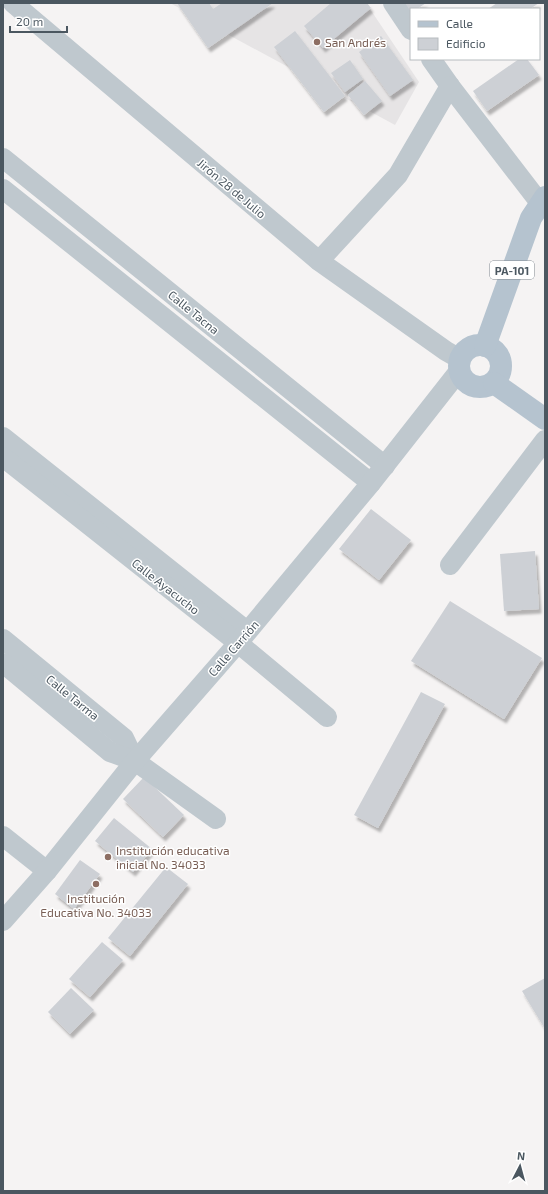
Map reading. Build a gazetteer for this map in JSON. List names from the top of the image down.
{
  "streets": {
    "main road": ["PA-101"],
    "street": [
      "Jirón 28 de Julio",
      "Calle Tacna",
      "Calle Ayacucho",
      "Calle Carrión",
      "Calle Tarma"
    ]
  },
  "crossings": [
    ["Jirón 28 de Julio", "PA-101"],
    ["Jirón 28 de Julio", "Calle Carrión"],
    ["PA-101", "Calle Carrión"],
    ["Calle Tacna", "Calle Carrión"],
    ["Calle Ayacucho", "Calle Carrión"],
    ["Calle Carrión", "Calle Tarma"]
  ],
  "places": ["San Andrés", "Institución educativa inicial No. 34033", "Institución Educativa No. 34033"],
  "legend": ["Calle", "Edificio"],
  "scale_bar": "20 m",
  "north": "top"
}
